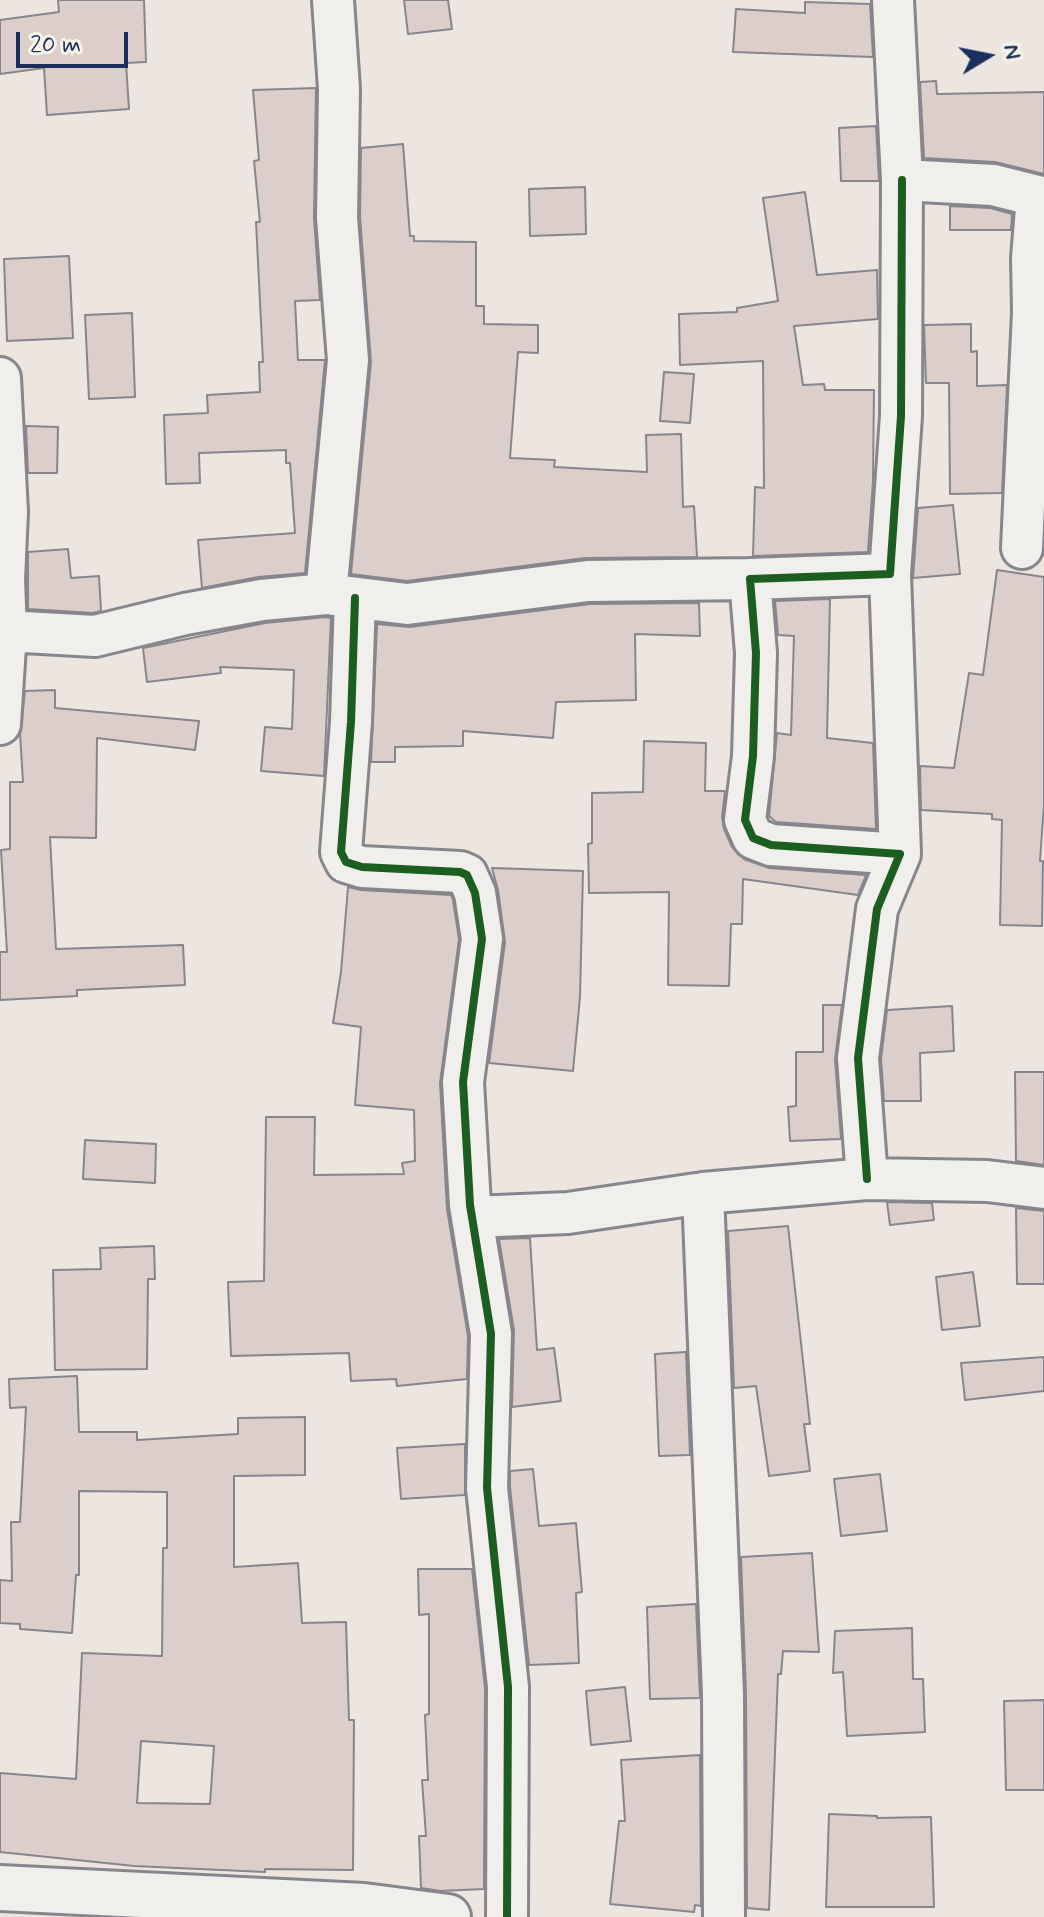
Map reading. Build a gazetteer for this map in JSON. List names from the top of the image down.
{
  "scale_bar": "20 m",
  "north": "right"
}
